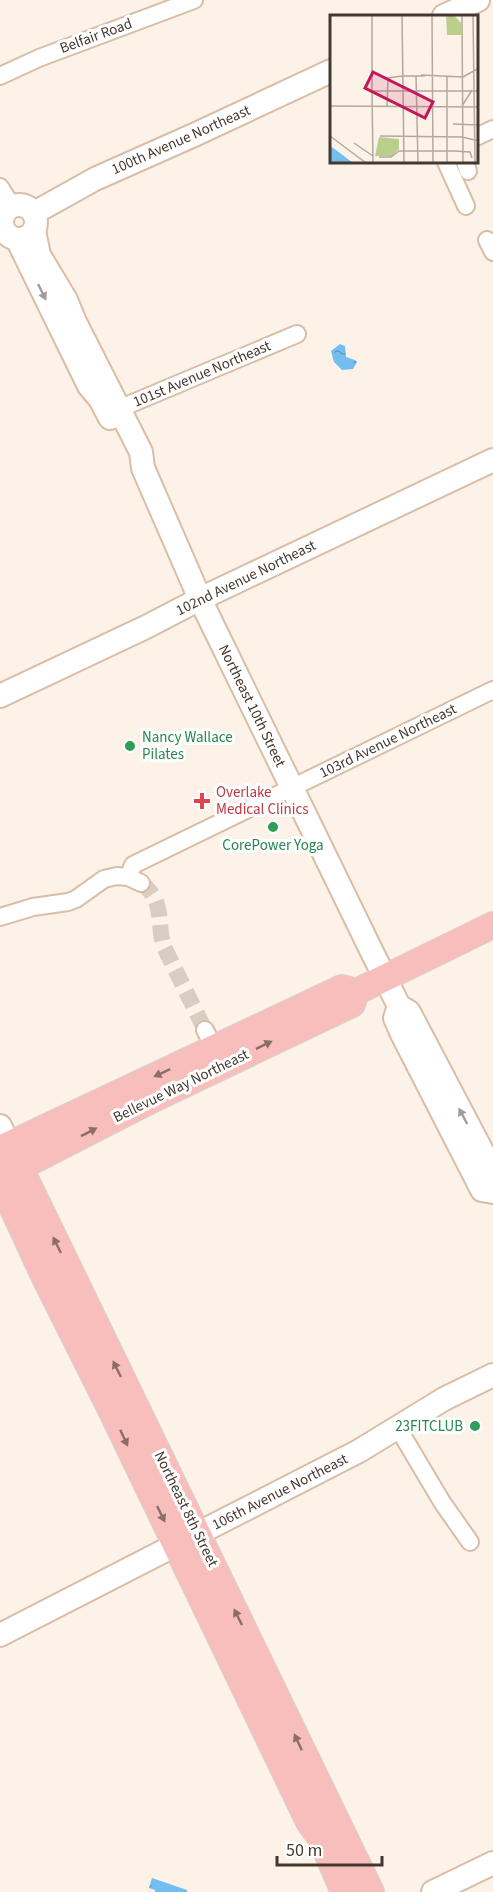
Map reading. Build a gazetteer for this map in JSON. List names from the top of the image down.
{
  "streets": {
    "main road": ["Bellevue Way Northeast", "Northeast 8th Street"],
    "street": [
      "Belfair Road",
      "100th Avenue Northeast",
      "101st Avenue Northeast",
      "102nd Avenue Northeast",
      "Northeast 10th Street",
      "103rd Avenue Northeast",
      "106th Avenue Northeast"
    ]
  },
  "crossings": [
    ["100th Avenue Northeast", "Northeast 10th Street"],
    ["101st Avenue Northeast", "Northeast 10th Street"],
    ["102nd Avenue Northeast", "Northeast 10th Street"],
    ["Northeast 10th Street", "103rd Avenue Northeast"],
    ["Northeast 10th Street", "Bellevue Way Northeast"],
    ["Bellevue Way Northeast", "Northeast 8th Street"],
    ["106th Avenue Northeast", "Northeast 8th Street"]
  ],
  "places": {
    "other": ["Nancy Wallace Pilates", "CorePower Yoga", "23FITCLUB"],
    "health": ["Overlake Medical Clinics"]
  },
  "scale_bar": "50 m"
}
